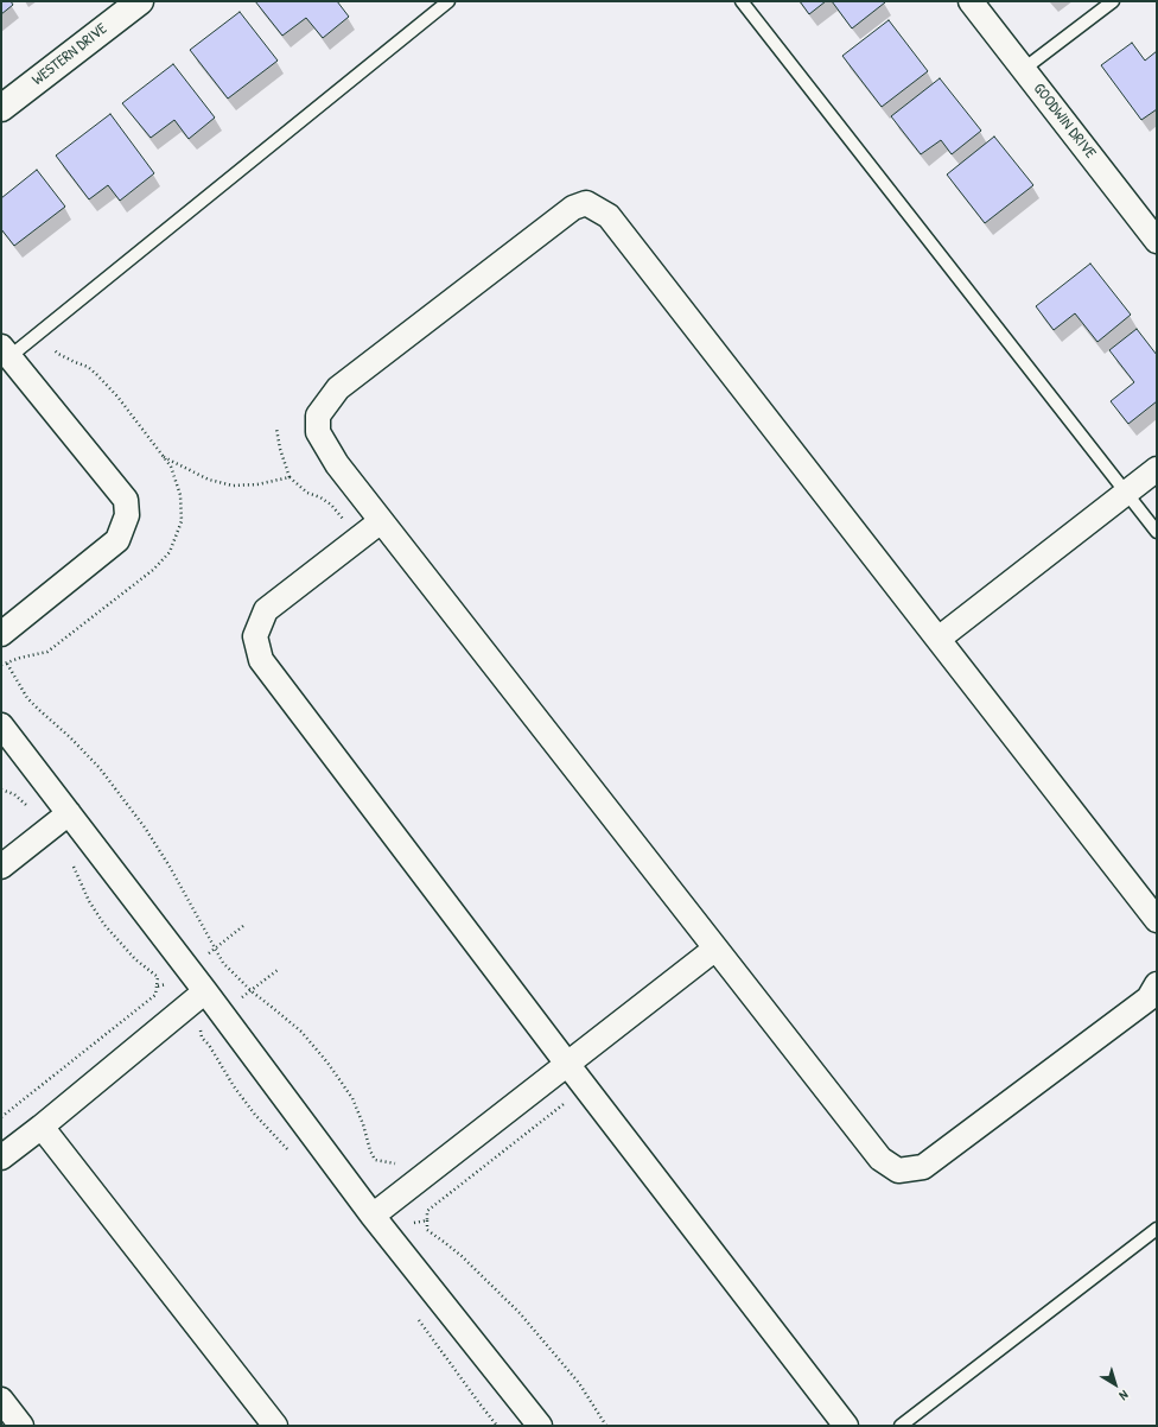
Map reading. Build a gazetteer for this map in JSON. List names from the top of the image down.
{
  "streets": {
    "street": ["WESTERN DRIVE", "GOODWIN DRIVE"]
  },
  "north": "bottom right"
}
